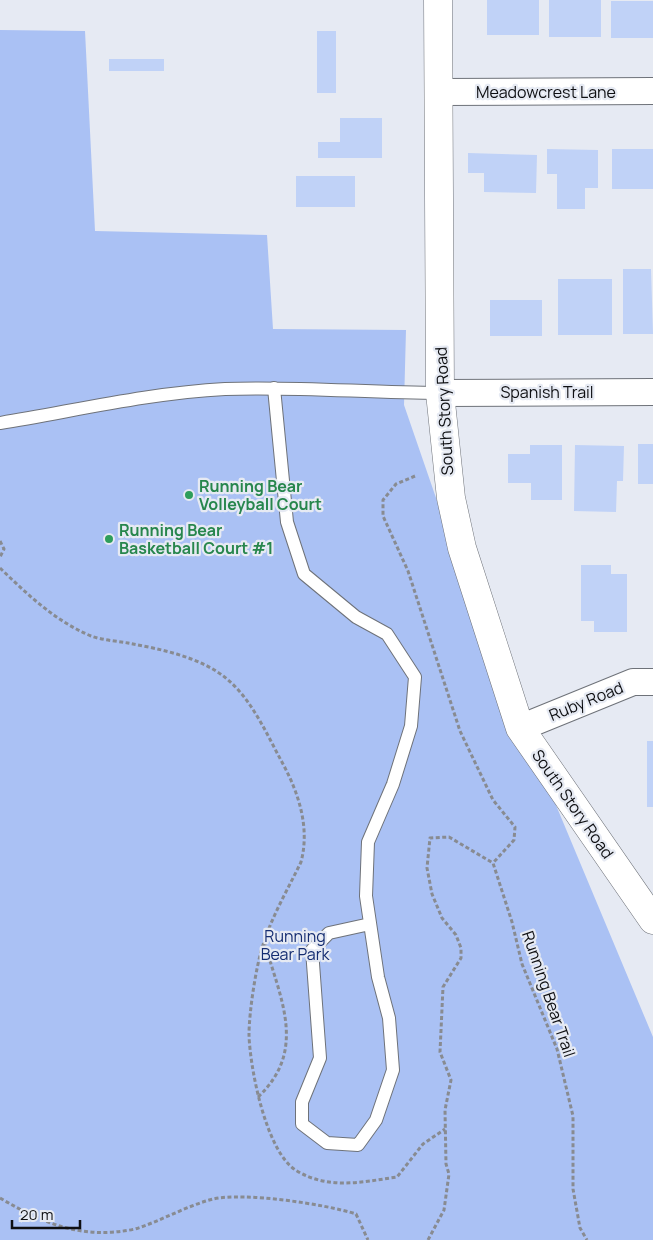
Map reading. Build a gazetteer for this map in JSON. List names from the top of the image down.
{
  "streets": {
    "main road": ["South Story Road"],
    "street": ["Meadowcrest Lane", "Spanish Trail", "Ruby Road"],
    "path": ["Running Bear Trail"]
  },
  "crossings": [
    ["Meadowcrest Lane", "South Story Road"],
    ["Spanish Trail", "South Story Road"],
    ["South Story Road", "Ruby Road"]
  ],
  "parks": ["Running Bear Park"],
  "places": ["Running Bear Volleyball Court", "Running Bear Basketball Court #1"],
  "scale_bar": "20 m"
}
